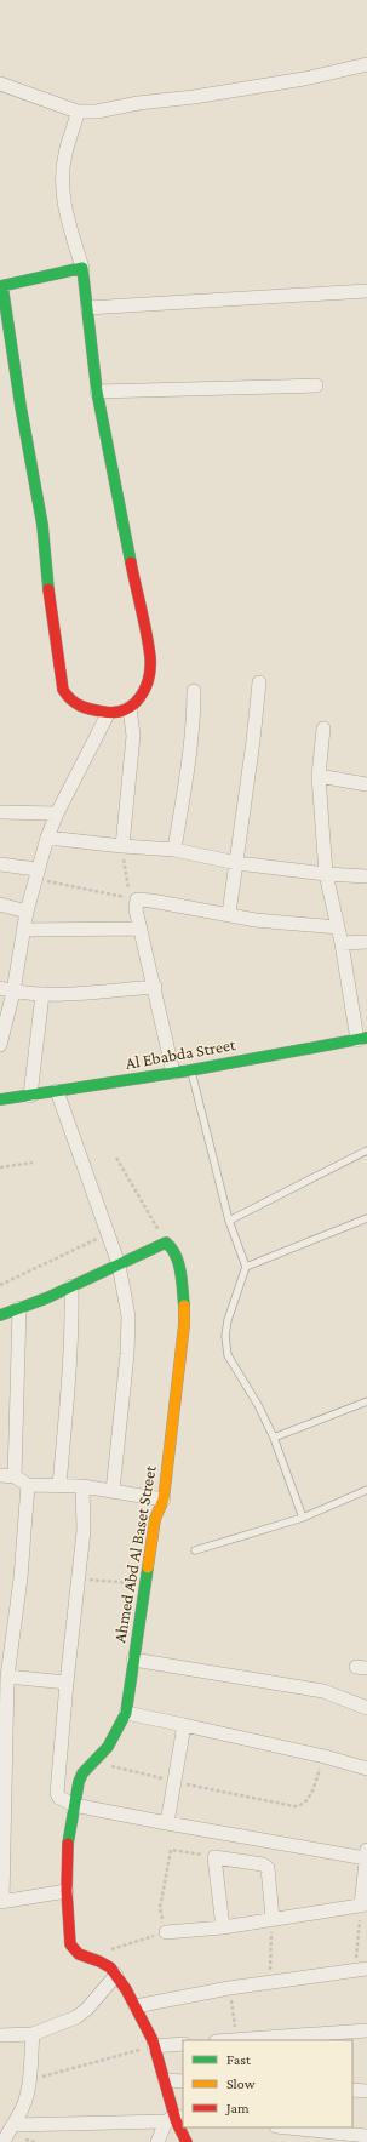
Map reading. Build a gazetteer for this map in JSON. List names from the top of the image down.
{
  "streets": {
    "street": ["Al Ebabda Street", "Ahmed Abd Al Baset Street"]
  },
  "legend": ["Fast", "Slow", "Jam"]
}
